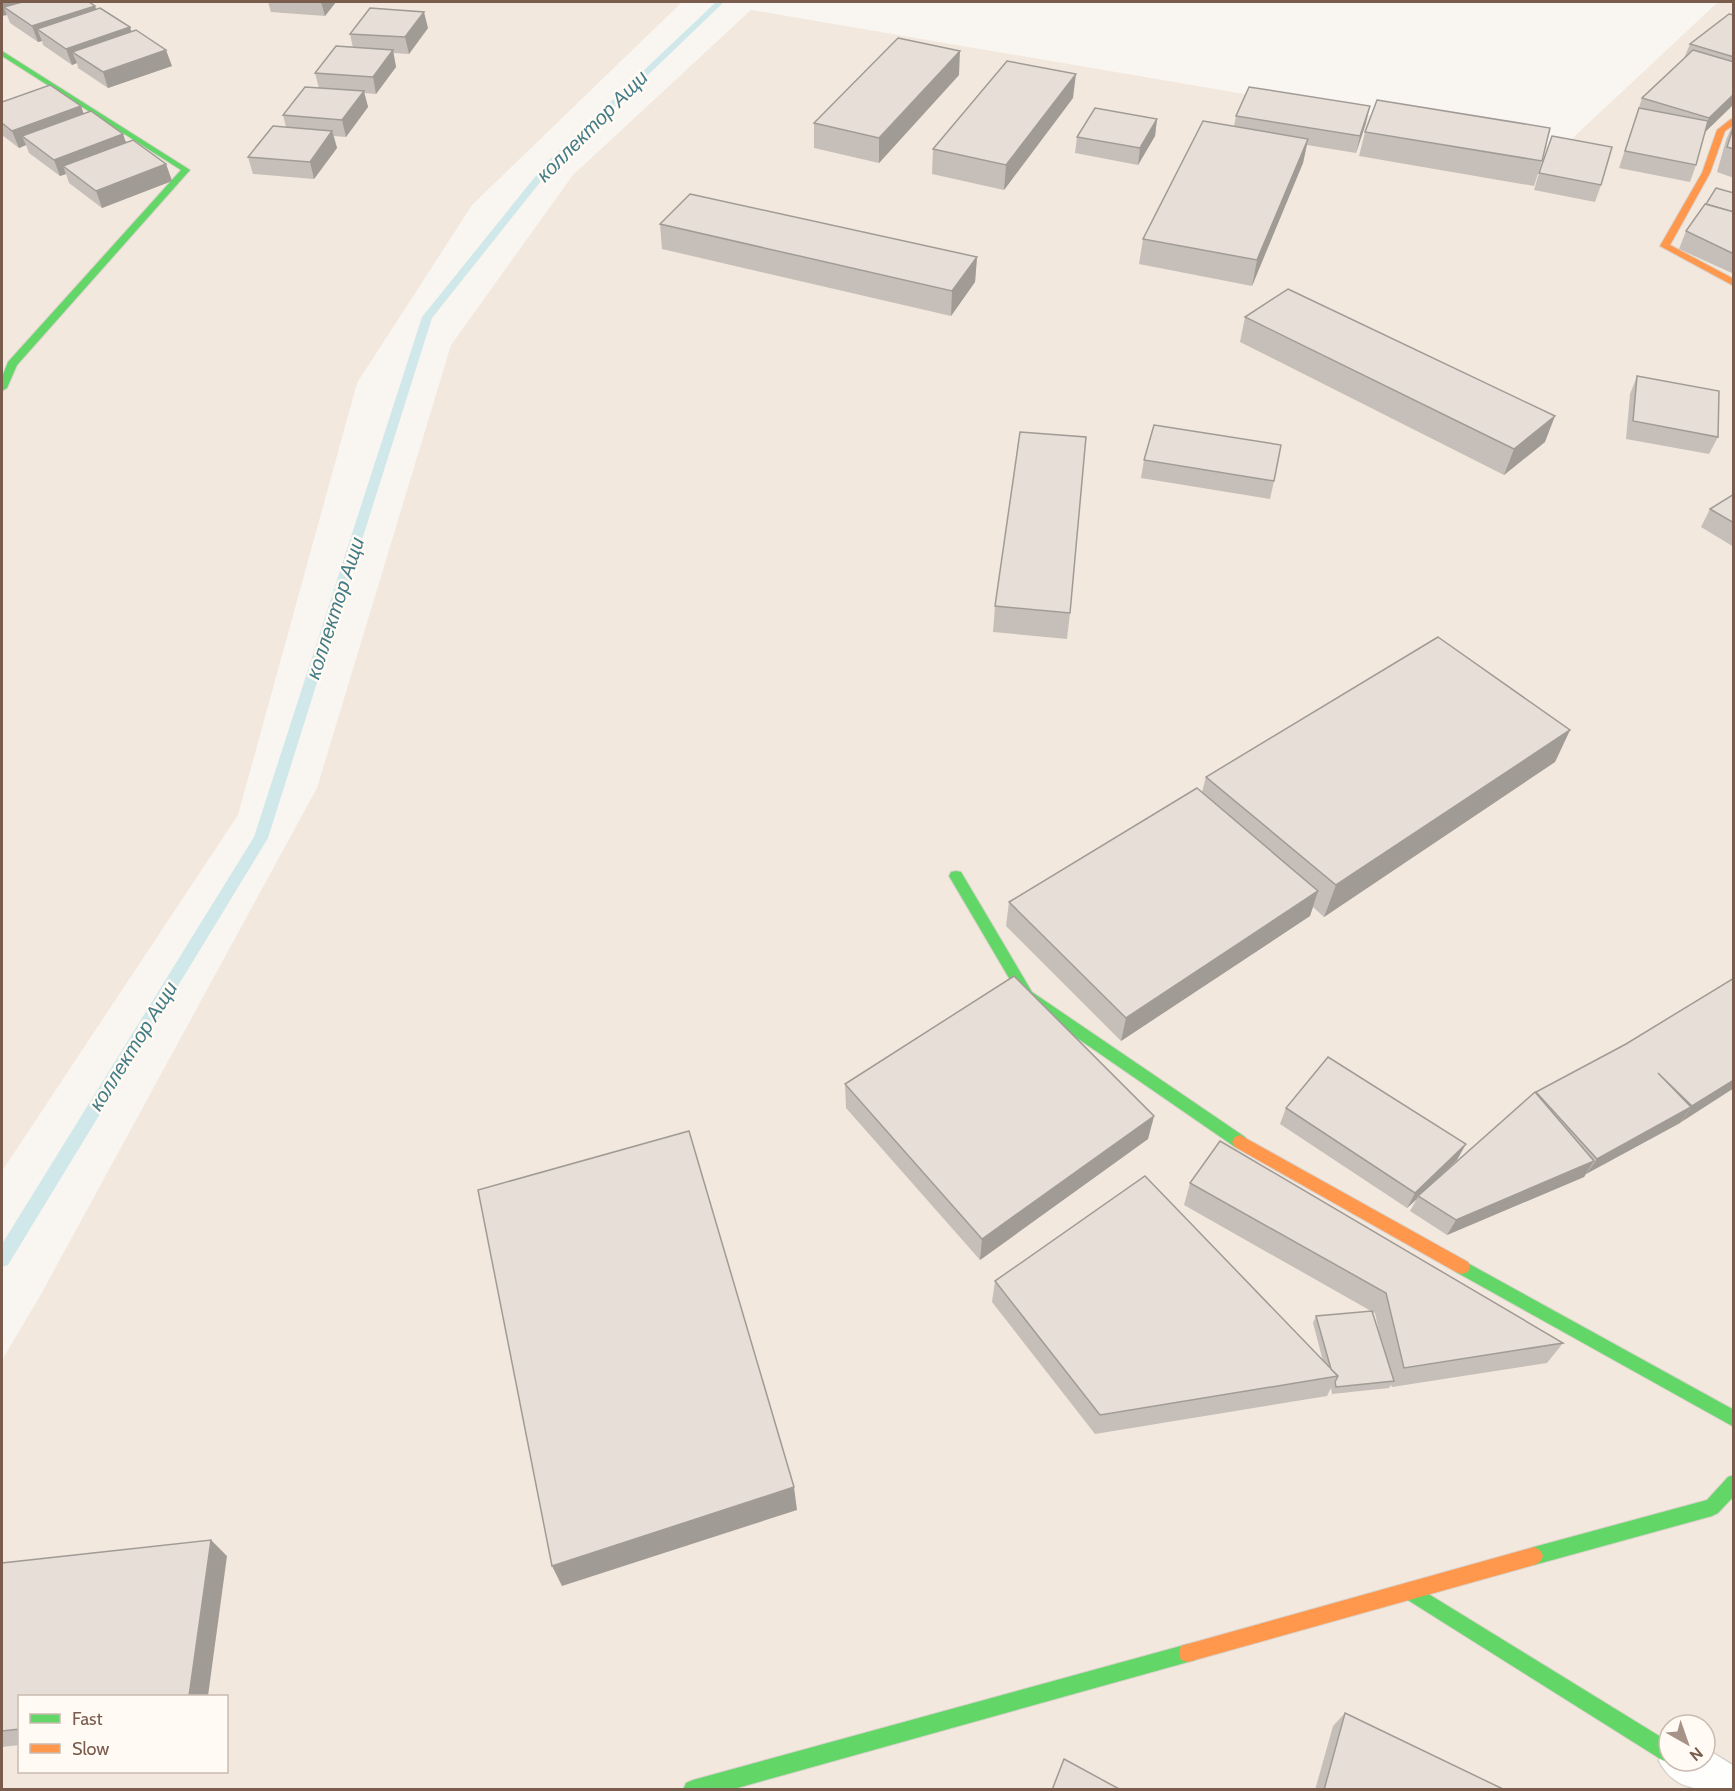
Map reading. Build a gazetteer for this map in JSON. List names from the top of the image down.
{
  "water": ["коллектор Ащи"],
  "legend": ["Fast", "Slow"],
  "north": "bottom right"
}
